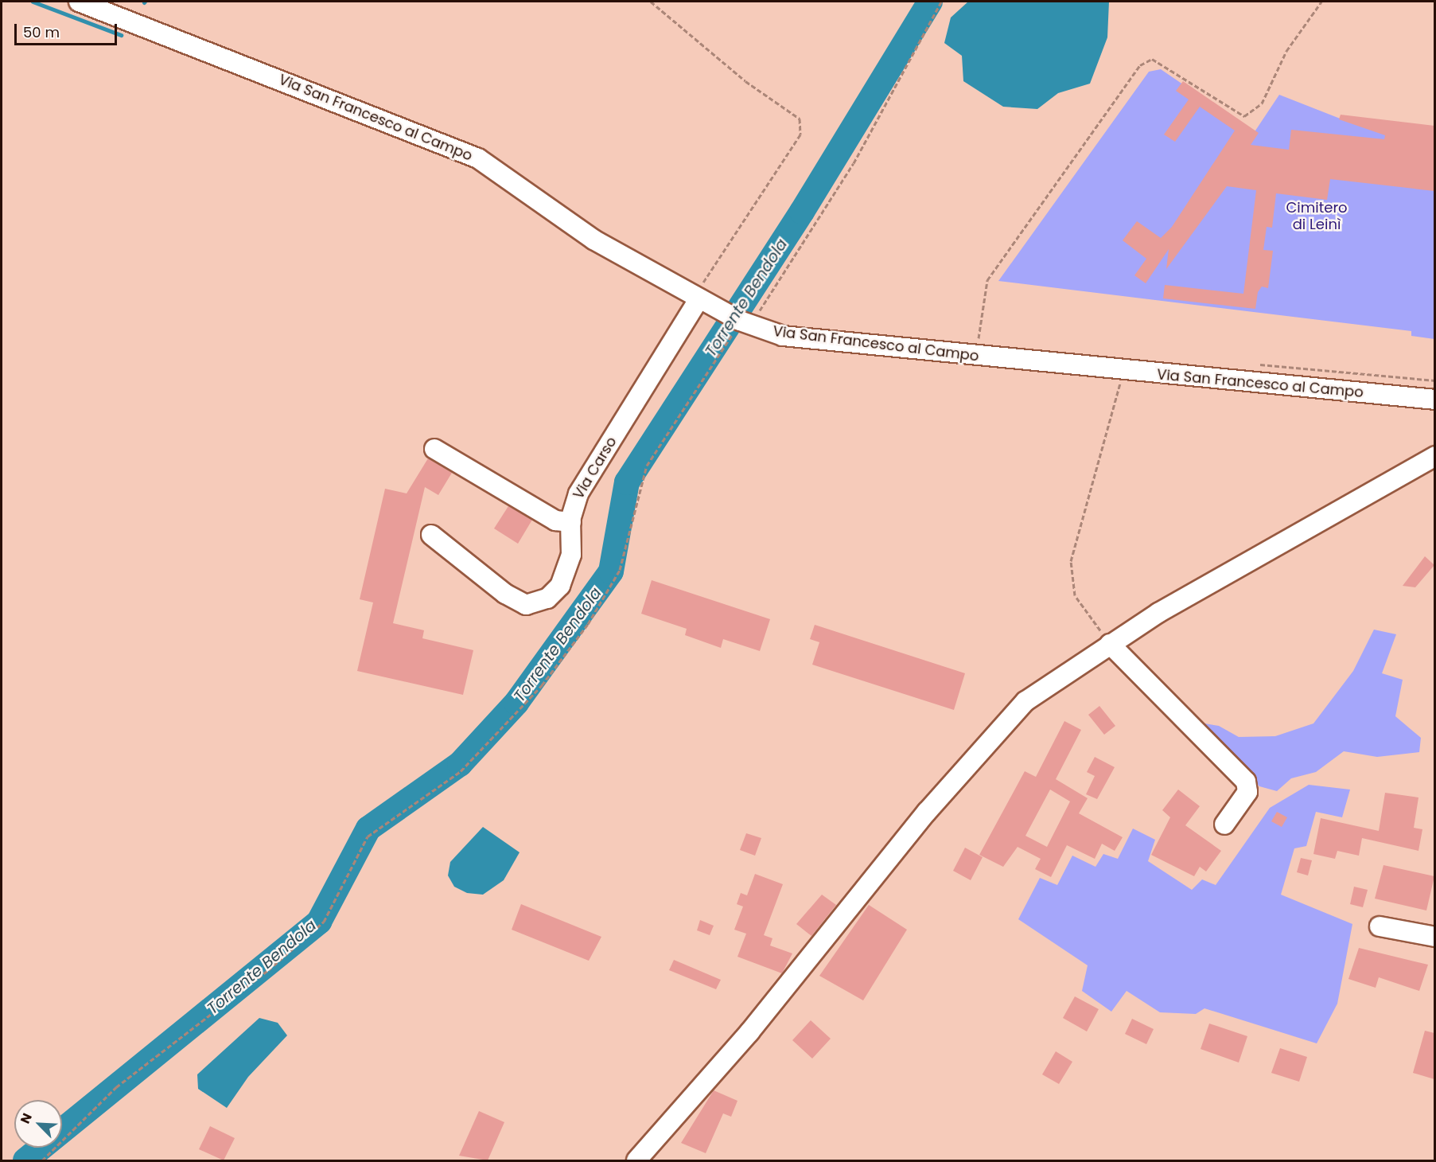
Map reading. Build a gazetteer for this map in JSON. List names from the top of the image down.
{
  "streets": {
    "street": ["Via San Francesco al Campo", "Via Carso"]
  },
  "crossings": [
    ["Via San Francesco al Campo", "Via Carso"]
  ],
  "water": ["Torrente Bendola"],
  "parks": ["Cimitero di Leinì"],
  "scale_bar": "50 m",
  "north": "top left"
}
